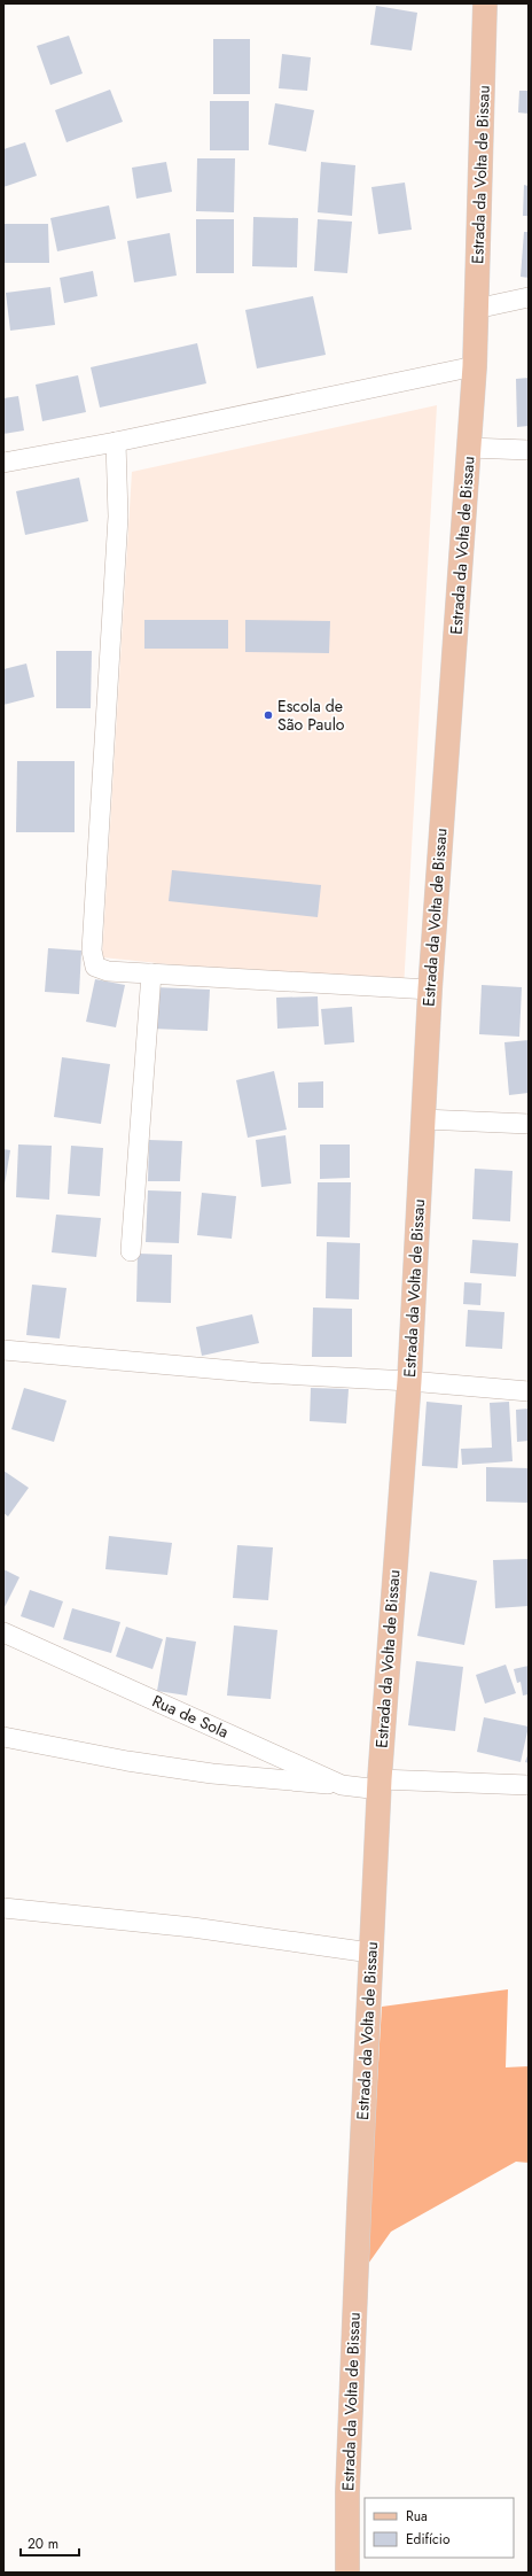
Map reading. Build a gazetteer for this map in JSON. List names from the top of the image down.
{
  "streets": {
    "main road": ["Estrada da Volta de Bissau"],
    "street": ["Rua de Sola"]
  },
  "crossings": [
    ["Estrada da Volta de Bissau", "Rua de Sola"]
  ],
  "places": ["Escola de São Paulo"],
  "legend": ["Rua", "Edifício"],
  "scale_bar": "20 m"
}
